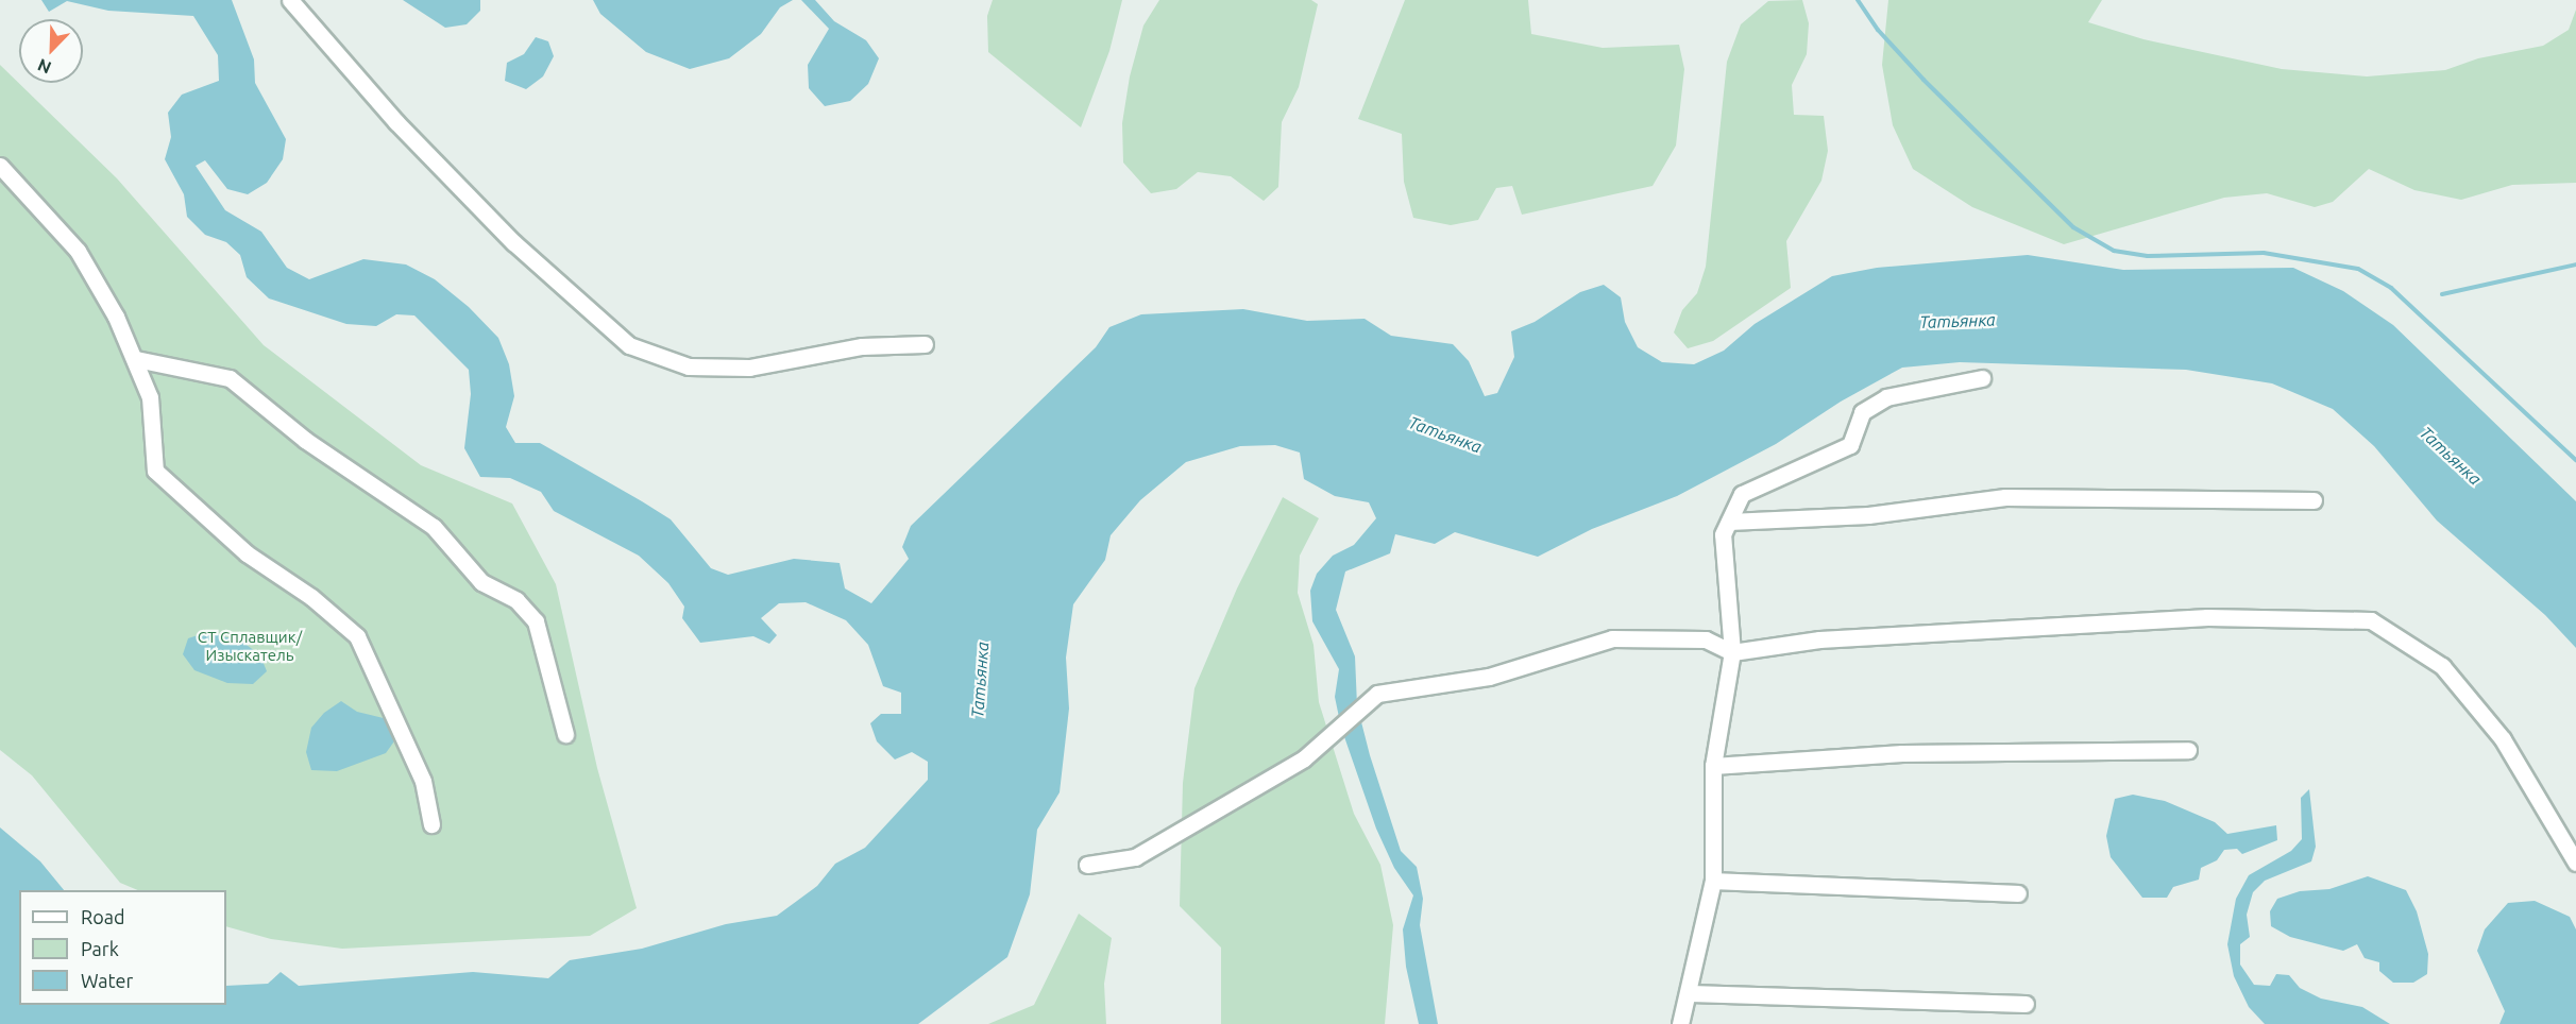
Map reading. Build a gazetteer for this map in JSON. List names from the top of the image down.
{
  "water": ["Татьянка"],
  "parks": ["СТ Сплавщик/ Изыскатель"],
  "legend": ["Road", "Park", "Water"],
  "north": "bottom left"
}
